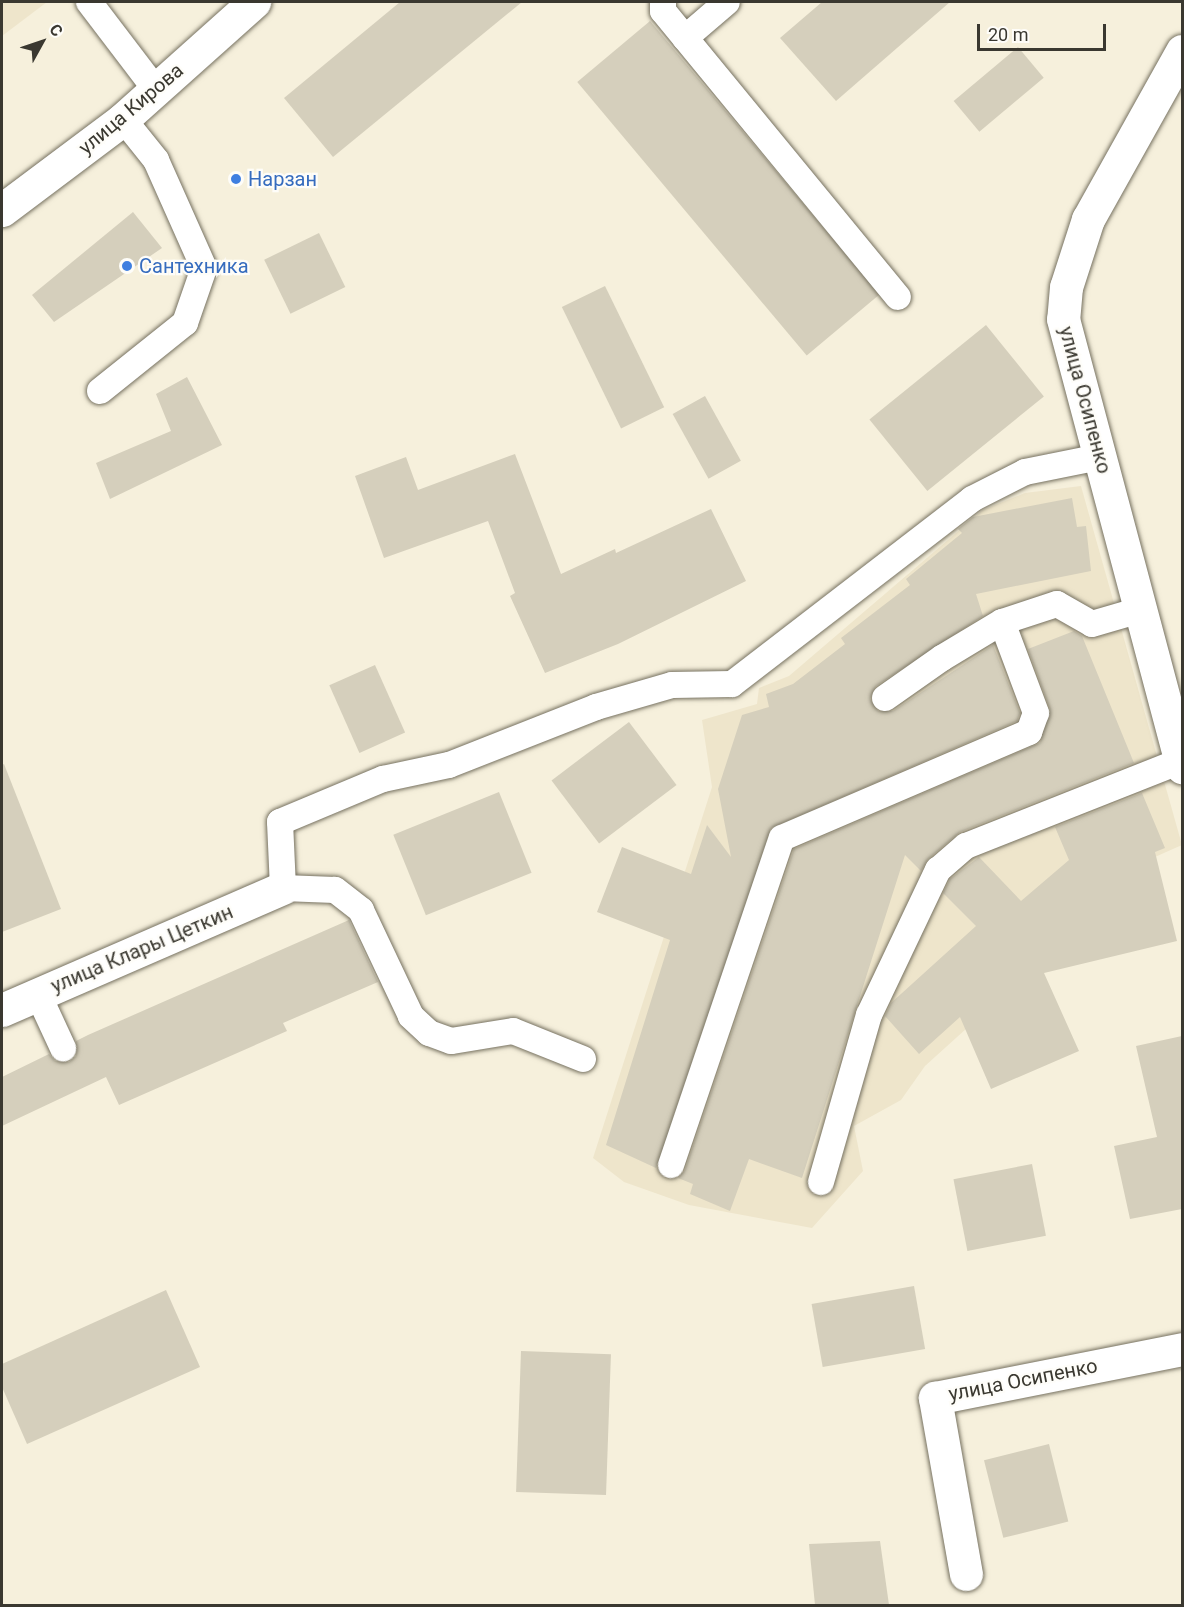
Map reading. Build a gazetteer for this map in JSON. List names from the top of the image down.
{
  "streets": {
    "street": ["улица Кирова", "улица Осипенко", "улица Клары Цеткин"]
  },
  "places": ["Нарзан", "Сантехника"],
  "scale_bar": "20 m",
  "north": "top right"
}
